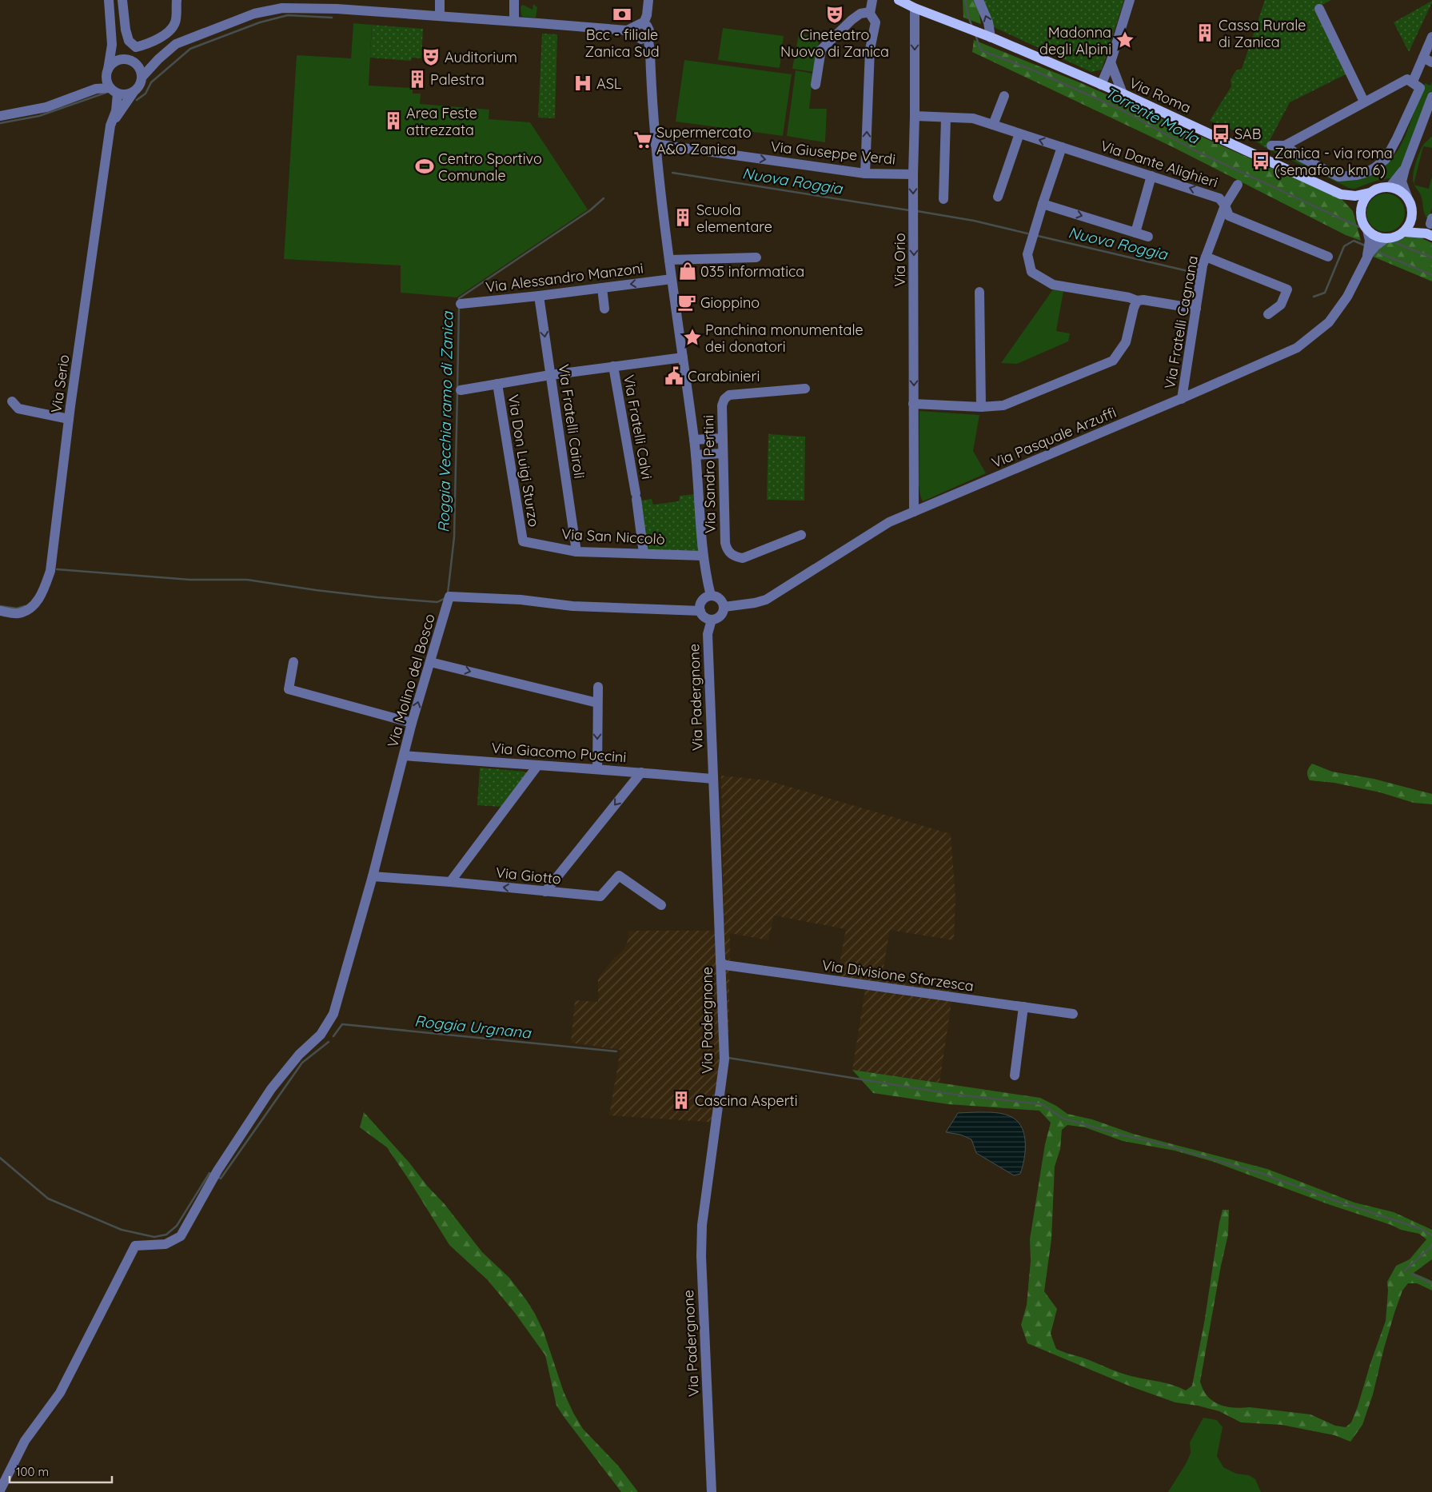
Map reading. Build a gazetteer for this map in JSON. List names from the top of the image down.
{
  "streets": {
    "main road": ["Via Roma"],
    "street": [
      "Via Giuseppe Verdi",
      "Via Dante Alighieri",
      "Via Orio",
      "Via Alessandro Manzoni",
      "Via Fratelli Cagnana",
      "Via Serio",
      "Via Fratelli Cairoli",
      "Via Fratelli Calvi",
      "Via Pasquale Arzuffi",
      "Via Don Luigi Sturzo",
      "Via Sandro Pertini",
      "Via San Niccolò",
      "Via Molino del Bosco",
      "Via Padergnone",
      "Via Giacomo Puccini",
      "Via Giotto",
      "Via Divisione Sforzesca"
    ]
  },
  "crossings": [
    ["Via Roma", "Via Orio"],
    ["Via Roma", "Via Pasquale Arzuffi"],
    ["Via Giuseppe Verdi", "Via Orio"],
    ["Via Dante Alighieri", "Via Orio"],
    ["Via Dante Alighieri", "Via Fratelli Cagnana"],
    ["Via Orio", "Via Pasquale Arzuffi"],
    ["Via Alessandro Manzoni", "Via Fratelli Cairoli"],
    ["Via Fratelli Cagnana", "Via Pasquale Arzuffi"],
    ["Via Fratelli Cairoli", "Via San Niccolò"],
    ["Via Fratelli Calvi", "Via San Niccolò"],
    ["Via Pasquale Arzuffi", "Via Molino del Bosco"],
    ["Via Pasquale Arzuffi", "Via Padergnone"],
    ["Via Don Luigi Sturzo", "Via San Niccolò"],
    ["Via Molino del Bosco", "Via Padergnone"],
    ["Via Molino del Bosco", "Via Giacomo Puccini"],
    ["Via Molino del Bosco", "Via Giotto"],
    ["Via Padergnone", "Via Giacomo Puccini"],
    ["Via Padergnone", "Via Divisione Sforzesca"]
  ],
  "one_way": ["Via Giuseppe Verdi"],
  "water": [
    "Torrente Morla",
    "Nuova Roggia",
    "Roggia Vecchia ramo di Zanica",
    "Roggia Urgnana"
  ],
  "places": {
    "bank": ["Bcc - filiale Zanica Sud"],
    "theatre": ["Cineteatro Nuovo di Zanica", "Auditorium"],
    "building": [
      "Cassa Rurale di Zanica",
      "Palestra",
      "Area Feste attrezzata",
      "Scuola elementare",
      "Cascina Asperti"
    ],
    "place": ["Madonna degli Alpini", "Panchina monumentale dei donatori"],
    "hospital": ["ASL"],
    "bus stop": ["SAB", "Zanica - via roma (semaforo km 6)"],
    "supermarket": ["Supermercato A&O Zanica"],
    "sports": ["Centro Sportivo Comunale"],
    "shop": ["035 informatica"],
    "cafe": ["Gioppino"],
    "public building": ["Carabinieri"]
  },
  "scale_bar": "100 m"
}
